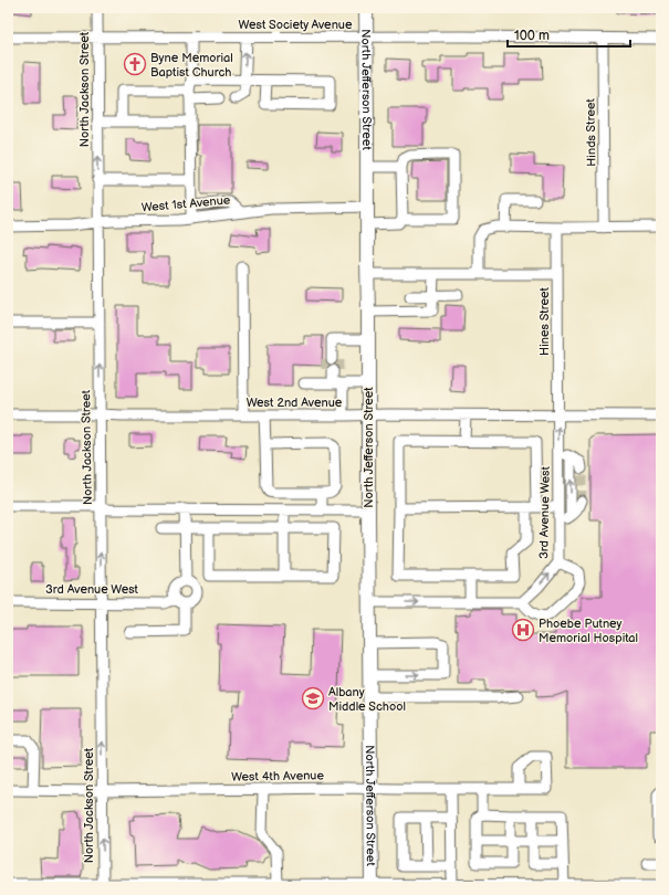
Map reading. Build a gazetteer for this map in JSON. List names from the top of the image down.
{
  "streets": {
    "main road": ["North Jefferson Street"],
    "street": [
      "West Society Avenue",
      "North Jackson Street",
      "Hinds Street",
      "West 1st Avenue",
      "Hines Street",
      "West 2nd Avenue",
      "3rd Avenue West",
      "West 4th Avenue"
    ]
  },
  "crossings": [
    ["West Society Avenue", "North Jackson Street"],
    ["West Society Avenue", "North Jefferson Street"],
    ["West Society Avenue", "Hinds Street"],
    ["North Jackson Street", "West 1st Avenue"],
    ["North Jackson Street", "West 2nd Avenue"],
    ["North Jackson Street", "3rd Avenue West"],
    ["North Jackson Street", "West 4th Avenue"],
    ["North Jefferson Street", "West 1st Avenue"],
    ["North Jefferson Street", "West 2nd Avenue"],
    ["North Jefferson Street", "West 4th Avenue"],
    ["Hines Street", "West 2nd Avenue"],
    ["Hines Street", "3rd Avenue West"],
    ["West 2nd Avenue", "3rd Avenue West"]
  ],
  "one_way": ["North Jackson Street"],
  "places": {
    "church": ["Byne Memorial Baptist Church"],
    "hospital": ["Phoebe Putney Memorial Hospital"],
    "school or university": ["Albany Middle School"]
  },
  "scale_bar": "100 m"
}
